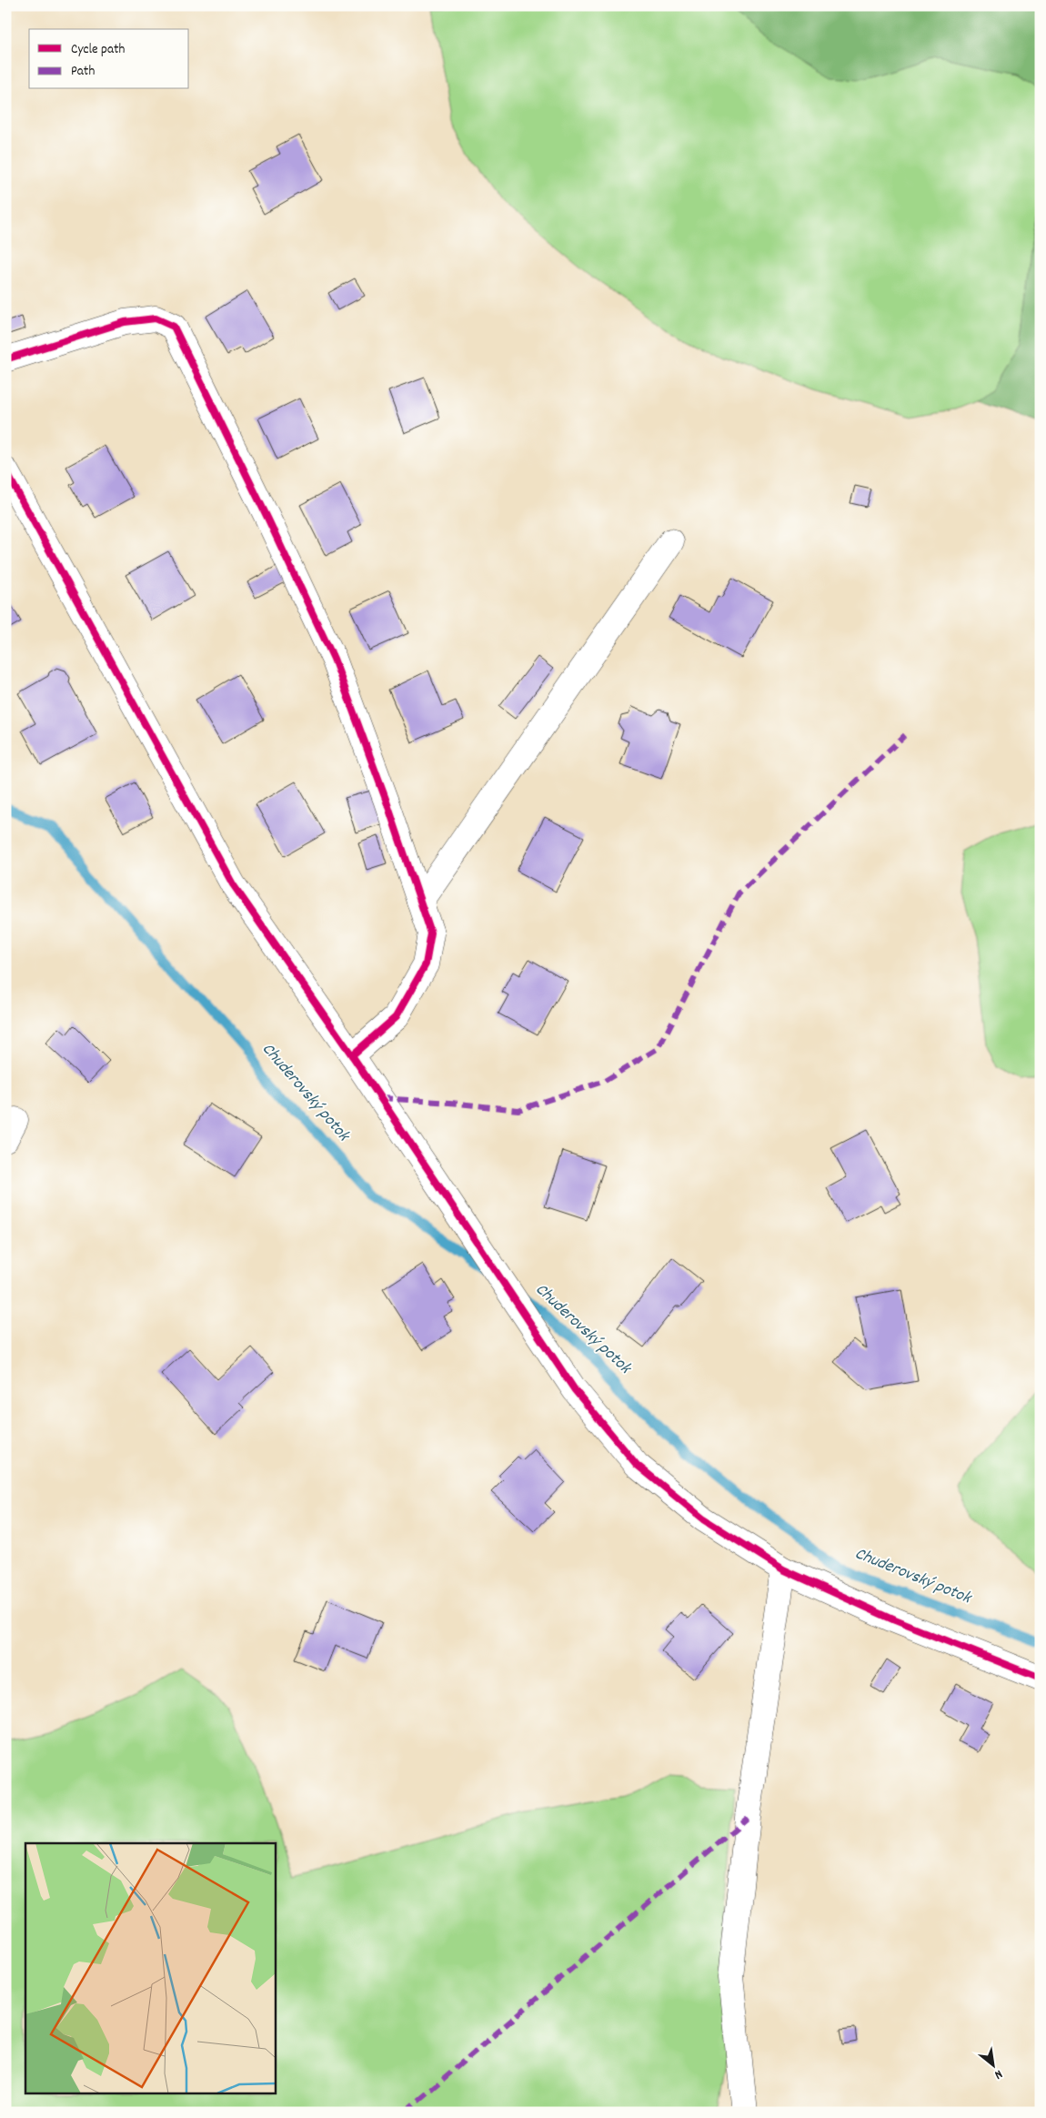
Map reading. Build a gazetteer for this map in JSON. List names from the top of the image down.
{
  "water": ["Chuderovský potok"],
  "legend": ["Cycle path", "Path"],
  "north": "bottom right"
}
